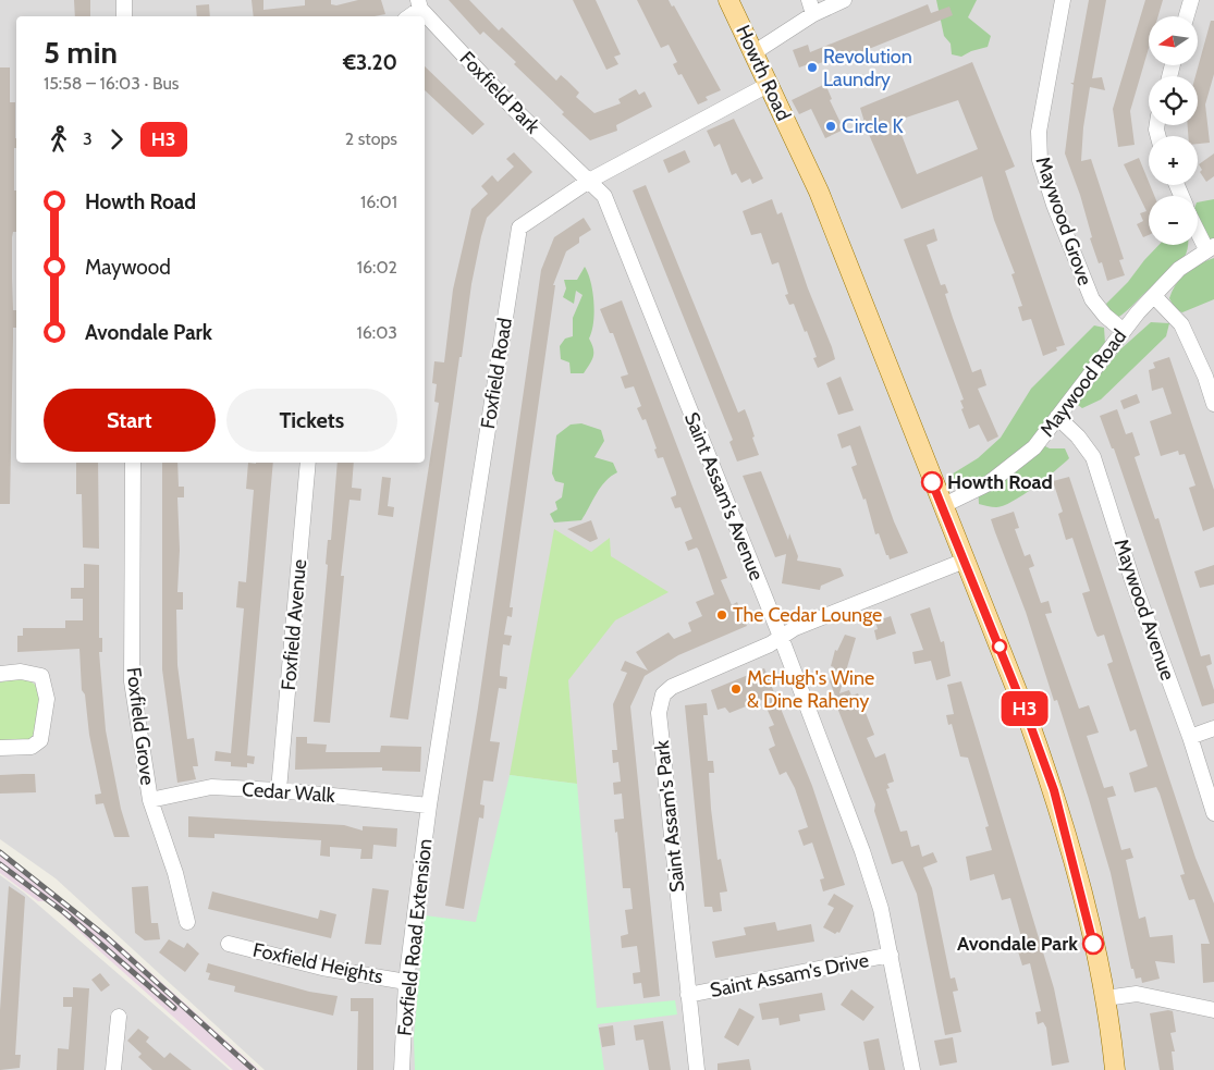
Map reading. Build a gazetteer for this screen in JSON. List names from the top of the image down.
{
  "streets": {
    "main road": ["Howth Road"],
    "street": [
      "Foxfield Park",
      "Maywood Grove",
      "Foxfield Road",
      "Maywood Road",
      "Saint Assam's Avenue",
      "Maywood Avenue",
      "Foxfield Avenue",
      "Foxfield Grove",
      "Cedar Walk",
      "Saint Assam's Park",
      "Foxfield Road Extension",
      "Foxfield Heights",
      "Saint Assam's Drive"
    ]
  },
  "crossings": [
    ["Howth Road", "Foxfield Road"],
    ["Howth Road", "Maywood Road"],
    ["Howth Road", "Saint Assam's Park"],
    ["Foxfield Park", "Foxfield Road"],
    ["Foxfield Park", "Saint Assam's Avenue"],
    ["Maywood Grove", "Maywood Road"],
    ["Foxfield Road", "Saint Assam's Avenue"],
    ["Foxfield Road", "Cedar Walk"],
    ["Foxfield Road", "Foxfield Road Extension"],
    ["Maywood Road", "Maywood Avenue"],
    ["Saint Assam's Avenue", "Saint Assam's Park"],
    ["Saint Assam's Avenue", "Saint Assam's Drive"],
    ["Foxfield Avenue", "Cedar Walk"],
    ["Foxfield Grove", "Cedar Walk"],
    ["Cedar Walk", "Foxfield Road Extension"],
    ["Saint Assam's Park", "Saint Assam's Drive"],
    ["Foxfield Road Extension", "Foxfield Heights"]
  ],
  "places": [
    "Revolution Laundry",
    "Circle K",
    "Howth Road",
    "The Cedar Lounge",
    "McHugh's Wine & Dine Raheny",
    "Avondale Park"
  ],
  "lines": ["bus line H3"],
  "north": "left",
  "page": {
    "on_map": "H3",
    "map_buttons": ["+", "−"],
    "heading": ["5 min", "15:58 – 16:03 · Bus", "€3.20"],
    "legs": ["3", "H3", "2 stops"],
    "list": [
      {
        "name": "Howth Road",
        "value": "16:01"
      },
      {
        "name": "Maywood",
        "value": "16:02"
      },
      {
        "name": "Avondale Park",
        "value": "16:03"
      }
    ],
    "buttons": ["Start", "Tickets"]
  }
}
